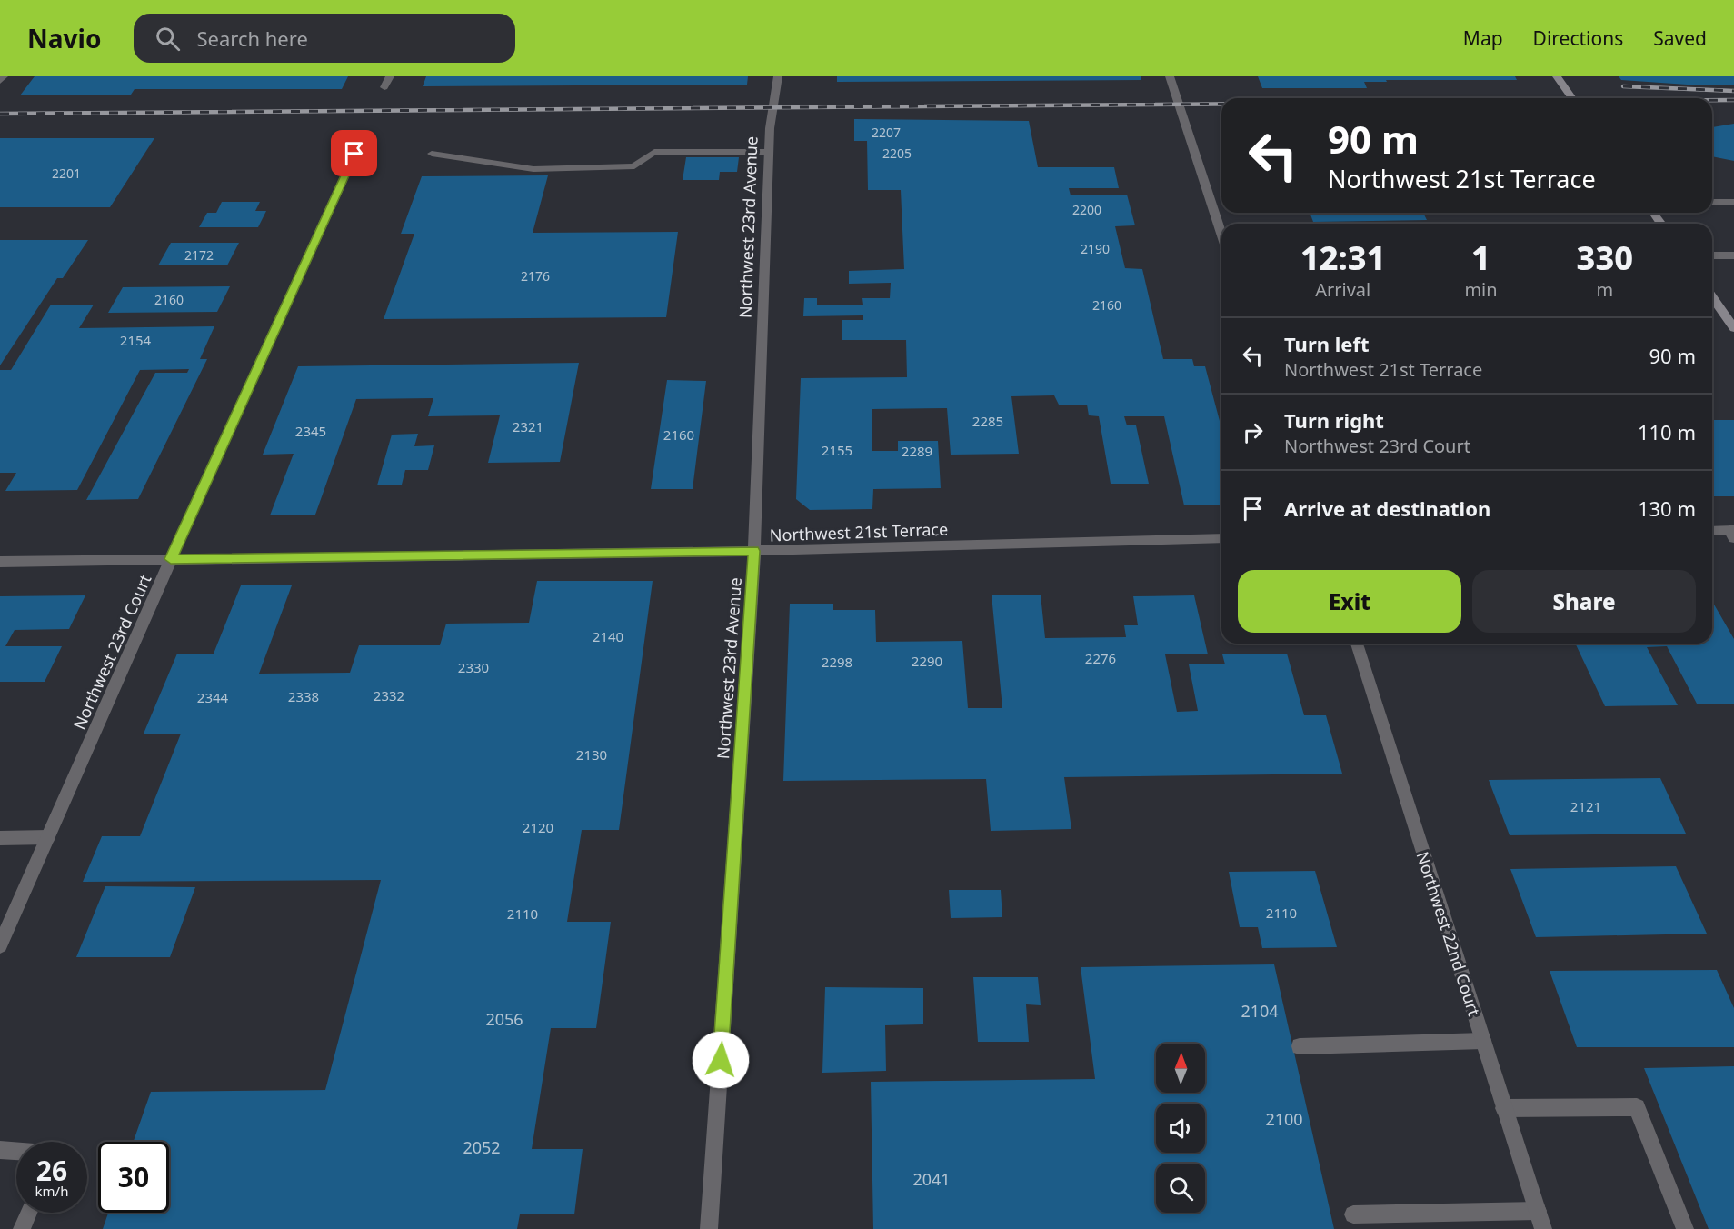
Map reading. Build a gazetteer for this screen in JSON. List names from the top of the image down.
{
  "streets": {
    "street": [
      "Northwest 23rd Avenue",
      "Northwest 21st Terrace",
      "Northwest 23rd Court",
      "Northwest 22nd Court"
    ]
  },
  "crossings": [
    ["Northwest 23rd Avenue", "Northwest 21st Terrace"],
    ["Northwest 21st Terrace", "Northwest 23rd Court"]
  ],
  "house_numbers": [
    "2207",
    "2205",
    "2201",
    "2200",
    "2190",
    "2172",
    "2176",
    "2160",
    "2160",
    "2154",
    "2285",
    "2321",
    "2345",
    "2160",
    "2155",
    "2289",
    "2140",
    "2276",
    "2290",
    "2298",
    "2330",
    "2332",
    "2338",
    "2344",
    "2130",
    "2121",
    "2120",
    "2110",
    "2110",
    "2104",
    "2056",
    "2100",
    "2052",
    "2041"
  ],
  "north": "top",
  "page": {
    "header": "Navio",
    "search": "Search here",
    "nav": ["Map", "Directions", "Saved"],
    "turn": ["90 m", "Northwest 21st Terrace"],
    "eta": [
      "12:31",
      "Arrival",
      "1",
      "min",
      "330",
      "m"
    ],
    "list": [
      {
        "name": "Turn left",
        "note": "Northwest 21st Terrace",
        "value": "90 m"
      },
      {
        "name": "Turn right",
        "note": "Northwest 23rd Court",
        "value": "110 m"
      },
      {
        "name": "Arrive at destination",
        "value": "130 m"
      }
    ],
    "buttons": ["Exit", "Share"],
    "speed": "26 km/h",
    "limit": "30"
  }
}
